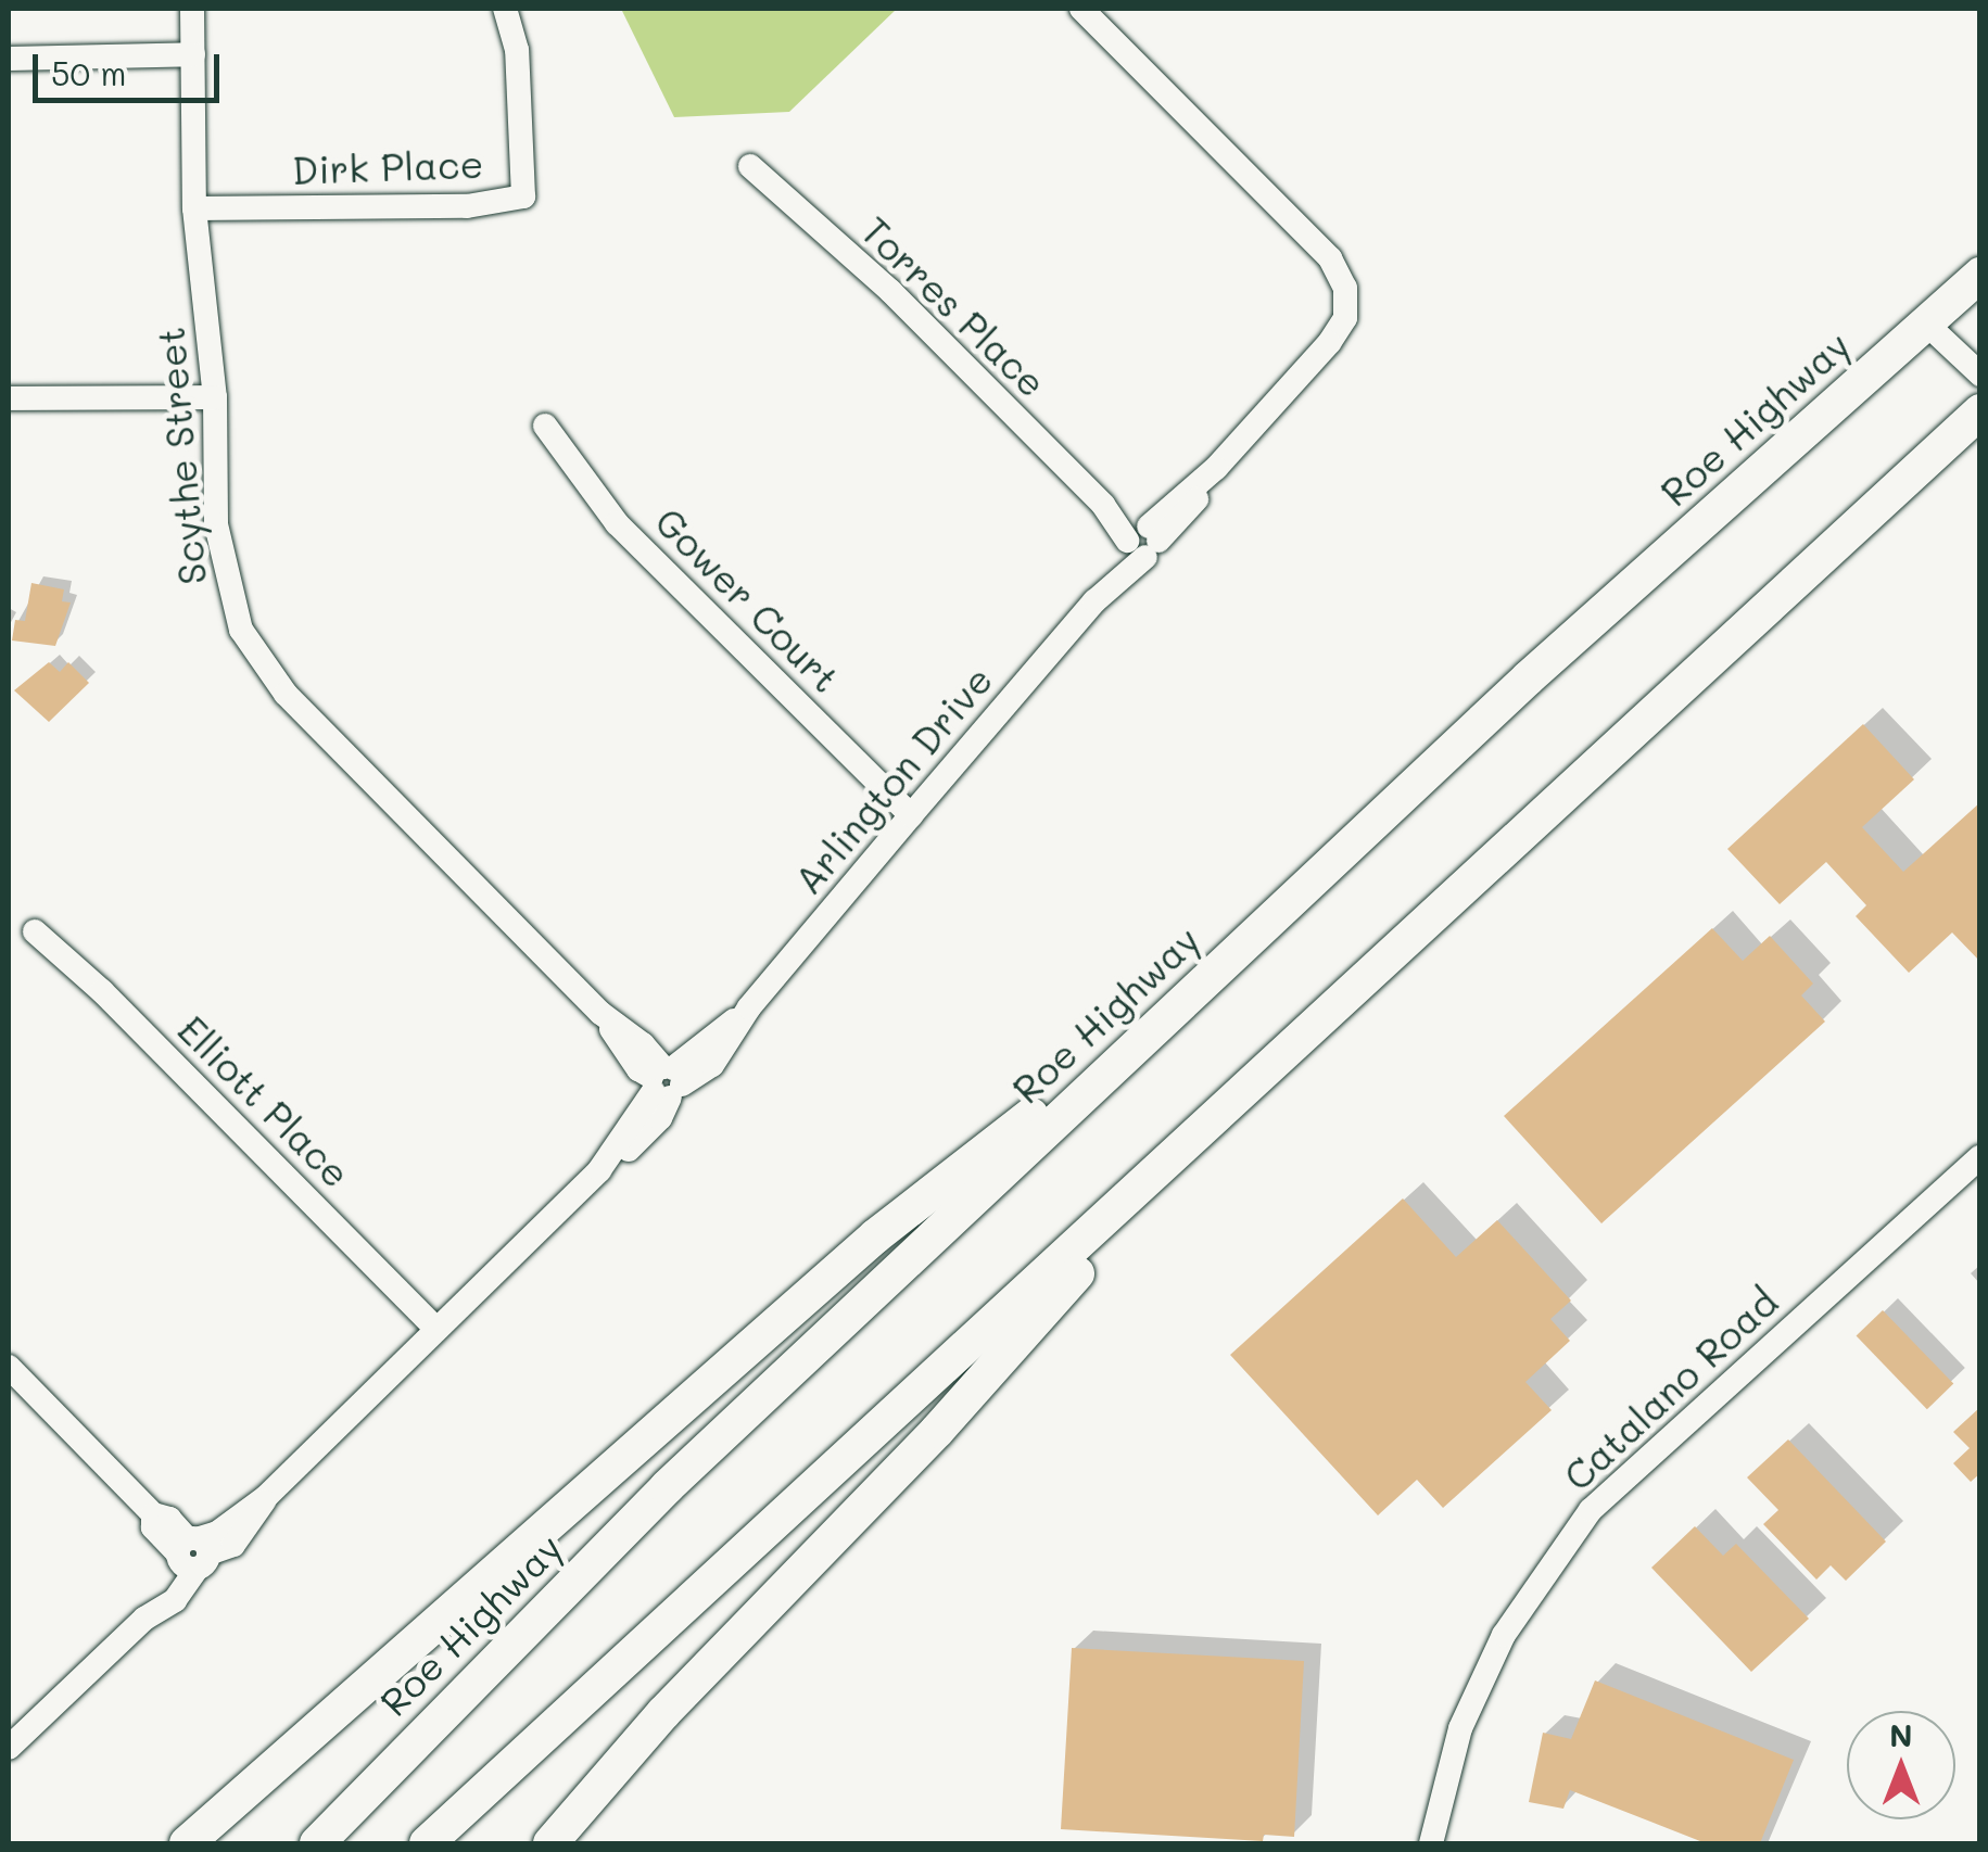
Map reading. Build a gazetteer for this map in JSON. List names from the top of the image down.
{
  "streets": {
    "highway": ["Roe Highway"],
    "street": [
      "Dirk Place",
      "Torres Place",
      "Scythe Street",
      "Gower Court",
      "Arlington Drive",
      "Elliott Place",
      "Catalano Road"
    ]
  },
  "crossings": [
    ["Dirk Place", "Scythe Street"],
    ["Torres Place", "Arlington Drive"],
    ["Scythe Street", "Arlington Drive"],
    ["Gower Court", "Arlington Drive"],
    ["Arlington Drive", "Elliott Place"]
  ],
  "scale_bar": "50 m",
  "north": "top"
}
